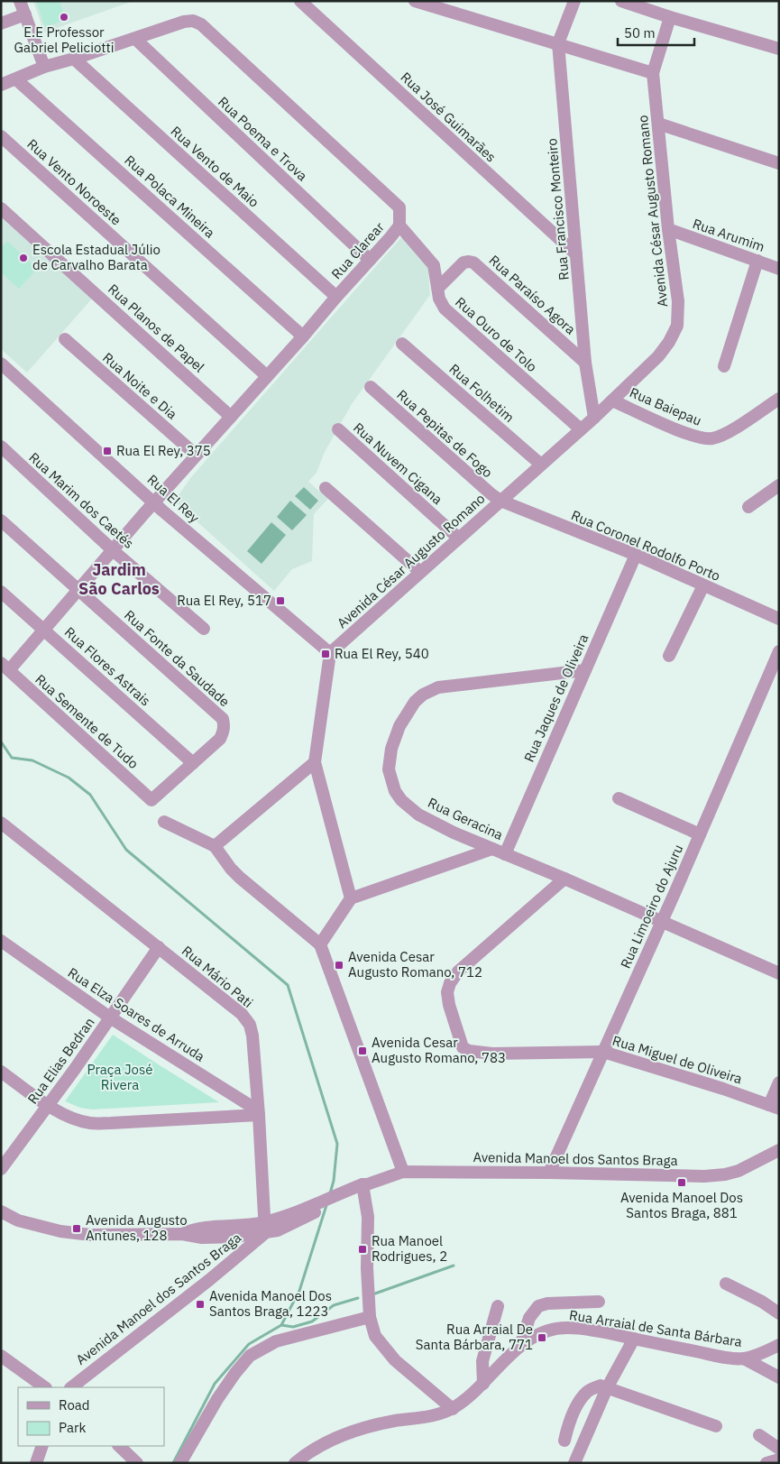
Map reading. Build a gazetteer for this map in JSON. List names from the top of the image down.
{
  "streets": {
    "street": [
      "Rua José Guimarães",
      "Rua Poema e Trova",
      "Rua Vento de Maio",
      "Rua Vento Noroeste",
      "Rua Polaca Mineira",
      "Rua Francisco Monteiro",
      "Avenida César Augusto Romano",
      "Rua Arumim",
      "Rua Clarear",
      "Rua Paraíso Agora",
      "Rua Planos de Papel",
      "Rua Ouro de Tolo",
      "Rua Noite e Dia",
      "Rua Folhetim",
      "Rua Baiepau",
      "Rua Pepitas de Fogo",
      "Rua Nuvem Cigana",
      "Rua El Rey",
      "Rua Marim dos Caetés",
      "Rua Coronel Rodolfo Porto",
      "Rua Fonte da Saudade",
      "Rua Flores Astrais",
      "Rua Jaques de Oliveira",
      "Rua Semente de Tudo",
      "Rua Geracina",
      "Rua Limoeiro do Ajuru",
      "Rua Mário Pati",
      "Rua Elza Soares de Arruda",
      "Rua Miguel de Oliveira",
      "Rua Elias Bedran",
      "Avenida Manoel dos Santos Braga",
      "Rua Arraial de Santa Bárbara"
    ]
  },
  "crossings": [
    ["Rua José Guimarães", "Rua Francisco Monteiro"],
    ["Rua Poema e Trova", "Rua Clarear"],
    ["Rua Vento de Maio", "Rua Clarear"],
    ["Rua Vento Noroeste", "Rua Clarear"],
    ["Rua Polaca Mineira", "Rua Clarear"],
    ["Rua Francisco Monteiro", "Avenida César Augusto Romano"],
    ["Rua Francisco Monteiro", "Rua Paraíso Agora"],
    ["Avenida César Augusto Romano", "Rua Arumim"],
    ["Avenida César Augusto Romano", "Rua Ouro de Tolo"],
    ["Avenida César Augusto Romano", "Rua Folhetim"],
    ["Avenida César Augusto Romano", "Rua Baiepau"],
    ["Avenida César Augusto Romano", "Rua Pepitas de Fogo"],
    ["Avenida César Augusto Romano", "Rua Nuvem Cigana"],
    ["Avenida César Augusto Romano", "Rua El Rey"],
    ["Avenida César Augusto Romano", "Rua Coronel Rodolfo Porto"],
    ["Rua Clarear", "Rua Planos de Papel"],
    ["Rua Clarear", "Rua Ouro de Tolo"],
    ["Rua Clarear", "Rua Noite e Dia"],
    ["Rua Clarear", "Rua El Rey"],
    ["Rua Clarear", "Rua Marim dos Caetés"],
    ["Rua Clarear", "Rua Fonte da Saudade"],
    ["Rua Clarear", "Rua Flores Astrais"],
    ["Rua Clarear", "Rua Semente de Tudo"],
    ["Rua Paraíso Agora", "Rua Ouro de Tolo"],
    ["Rua Pepitas de Fogo", "Rua Coronel Rodolfo Porto"],
    ["Rua Coronel Rodolfo Porto", "Rua Jaques de Oliveira"],
    ["Rua Fonte da Saudade", "Rua Flores Astrais"],
    ["Rua Fonte da Saudade", "Rua Semente de Tudo"],
    ["Rua Flores Astrais", "Rua Semente de Tudo"],
    ["Rua Jaques de Oliveira", "Rua Geracina"],
    ["Rua Geracina", "Rua Limoeiro do Ajuru"],
    ["Rua Geracina", "Rua Miguel de Oliveira"],
    ["Rua Limoeiro do Ajuru", "Rua Miguel de Oliveira"],
    ["Rua Limoeiro do Ajuru", "Avenida Manoel dos Santos Braga"],
    ["Rua Mário Pati", "Rua Elza Soares de Arruda"],
    ["Rua Mário Pati", "Rua Elias Bedran"],
    ["Rua Mário Pati", "Avenida Manoel dos Santos Braga"],
    ["Rua Elza Soares de Arruda", "Rua Elias Bedran"]
  ],
  "districts": ["Jardim São Carlos"],
  "parks": ["Praça José Rivera"],
  "places": {
    "other": ["E.E Professor Gabriel Peliciotti", "Escola Estadual Júlio de Carvalho Barata"],
    "transit": [
      "Rua El Rey, 375",
      "Rua El Rey, 517",
      "Rua El Rey, 540",
      "Avenida Cesar Augusto Romano, 712",
      "Avenida Cesar Augusto Romano, 783",
      "Avenida Manoel Dos Santos Braga, 881",
      "Avenida Augusto Antunes, 128",
      "Rua Manoel Rodrigues, 2",
      "Avenida Manoel Dos Santos Braga, 1223",
      "Rua Arraial De Santa Bárbara, 771"
    ]
  },
  "legend": ["Road", "Park"],
  "scale_bar": "50 m"
}
